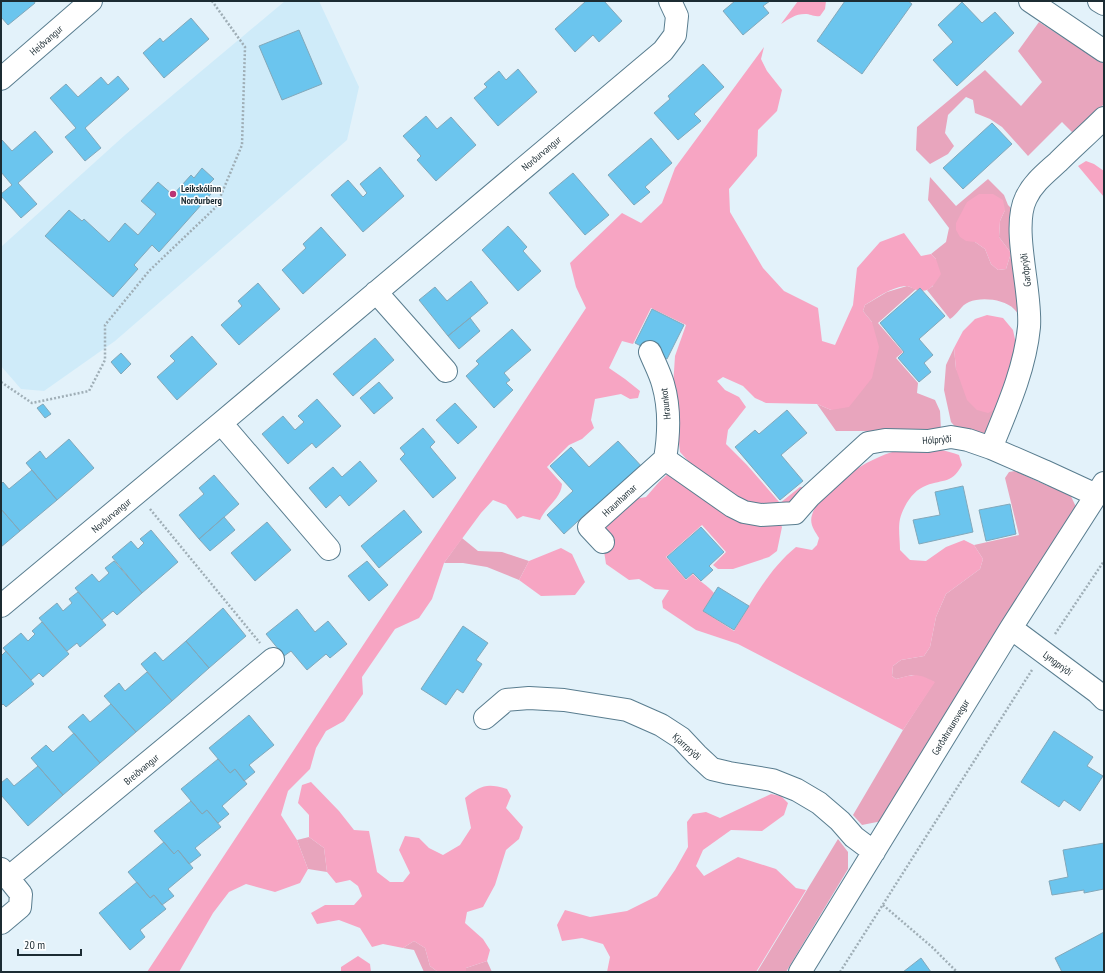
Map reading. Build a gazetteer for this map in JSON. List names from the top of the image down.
{
  "streets": {
    "street": [
      "Heiðvangur",
      "Norðurvangur",
      "Garðprýði",
      "Hraunkot",
      "Hólprýði",
      "Hraunhamar",
      "Lyngprýði",
      "Garðahraunsvegur",
      "Kjarrprýði",
      "Breiðvangur"
    ]
  },
  "crossings": [
    ["Garðprýði", "Hólprýði"],
    ["Hraunkot", "Hólprýði"],
    ["Hraunkot", "Hraunhamar"],
    ["Hólprýði", "Hraunhamar"],
    ["Hólprýði", "Garðahraunsvegur"],
    ["Lyngprýði", "Garðahraunsvegur"],
    ["Garðahraunsvegur", "Kjarrprýði"]
  ],
  "places": ["Leikskólinn Norðurberg"],
  "scale_bar": "20 m"
}
